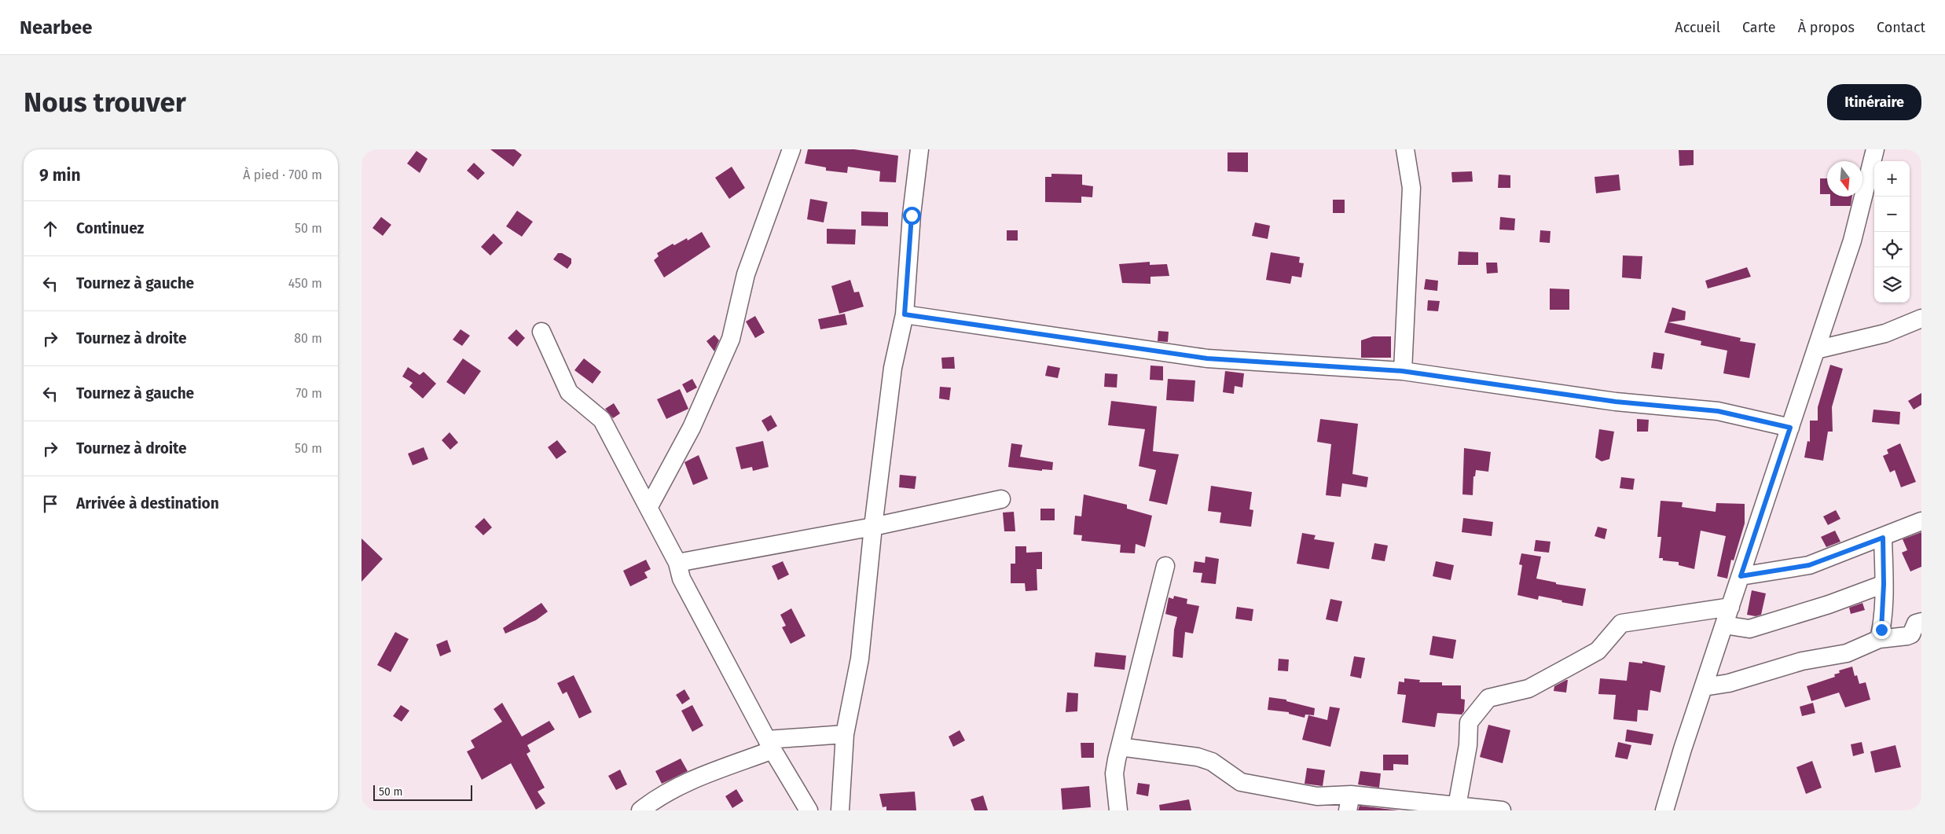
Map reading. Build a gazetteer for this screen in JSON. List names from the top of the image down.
{
  "scale_bar": "50 m",
  "north": "bottom",
  "page": {
    "header": "Nearbee",
    "nav": [
      "Accueil",
      "Carte",
      "À propos",
      "Contact"
    ],
    "buttons": "Itinéraire",
    "title": "Nous trouver",
    "heading": ["9 min", "À pied · 700 m"],
    "map_buttons": ["+", "−"],
    "list": [
      ["Continuez", "50 m"],
      ["Tournez à gauche", "450 m"],
      ["Tournez à droite", "80 m"],
      ["Tournez à gauche", "70 m"],
      ["Tournez à droite", "50 m"],
      "Arrivée à destination"
    ],
    "scale": "50 m"
  }
}
